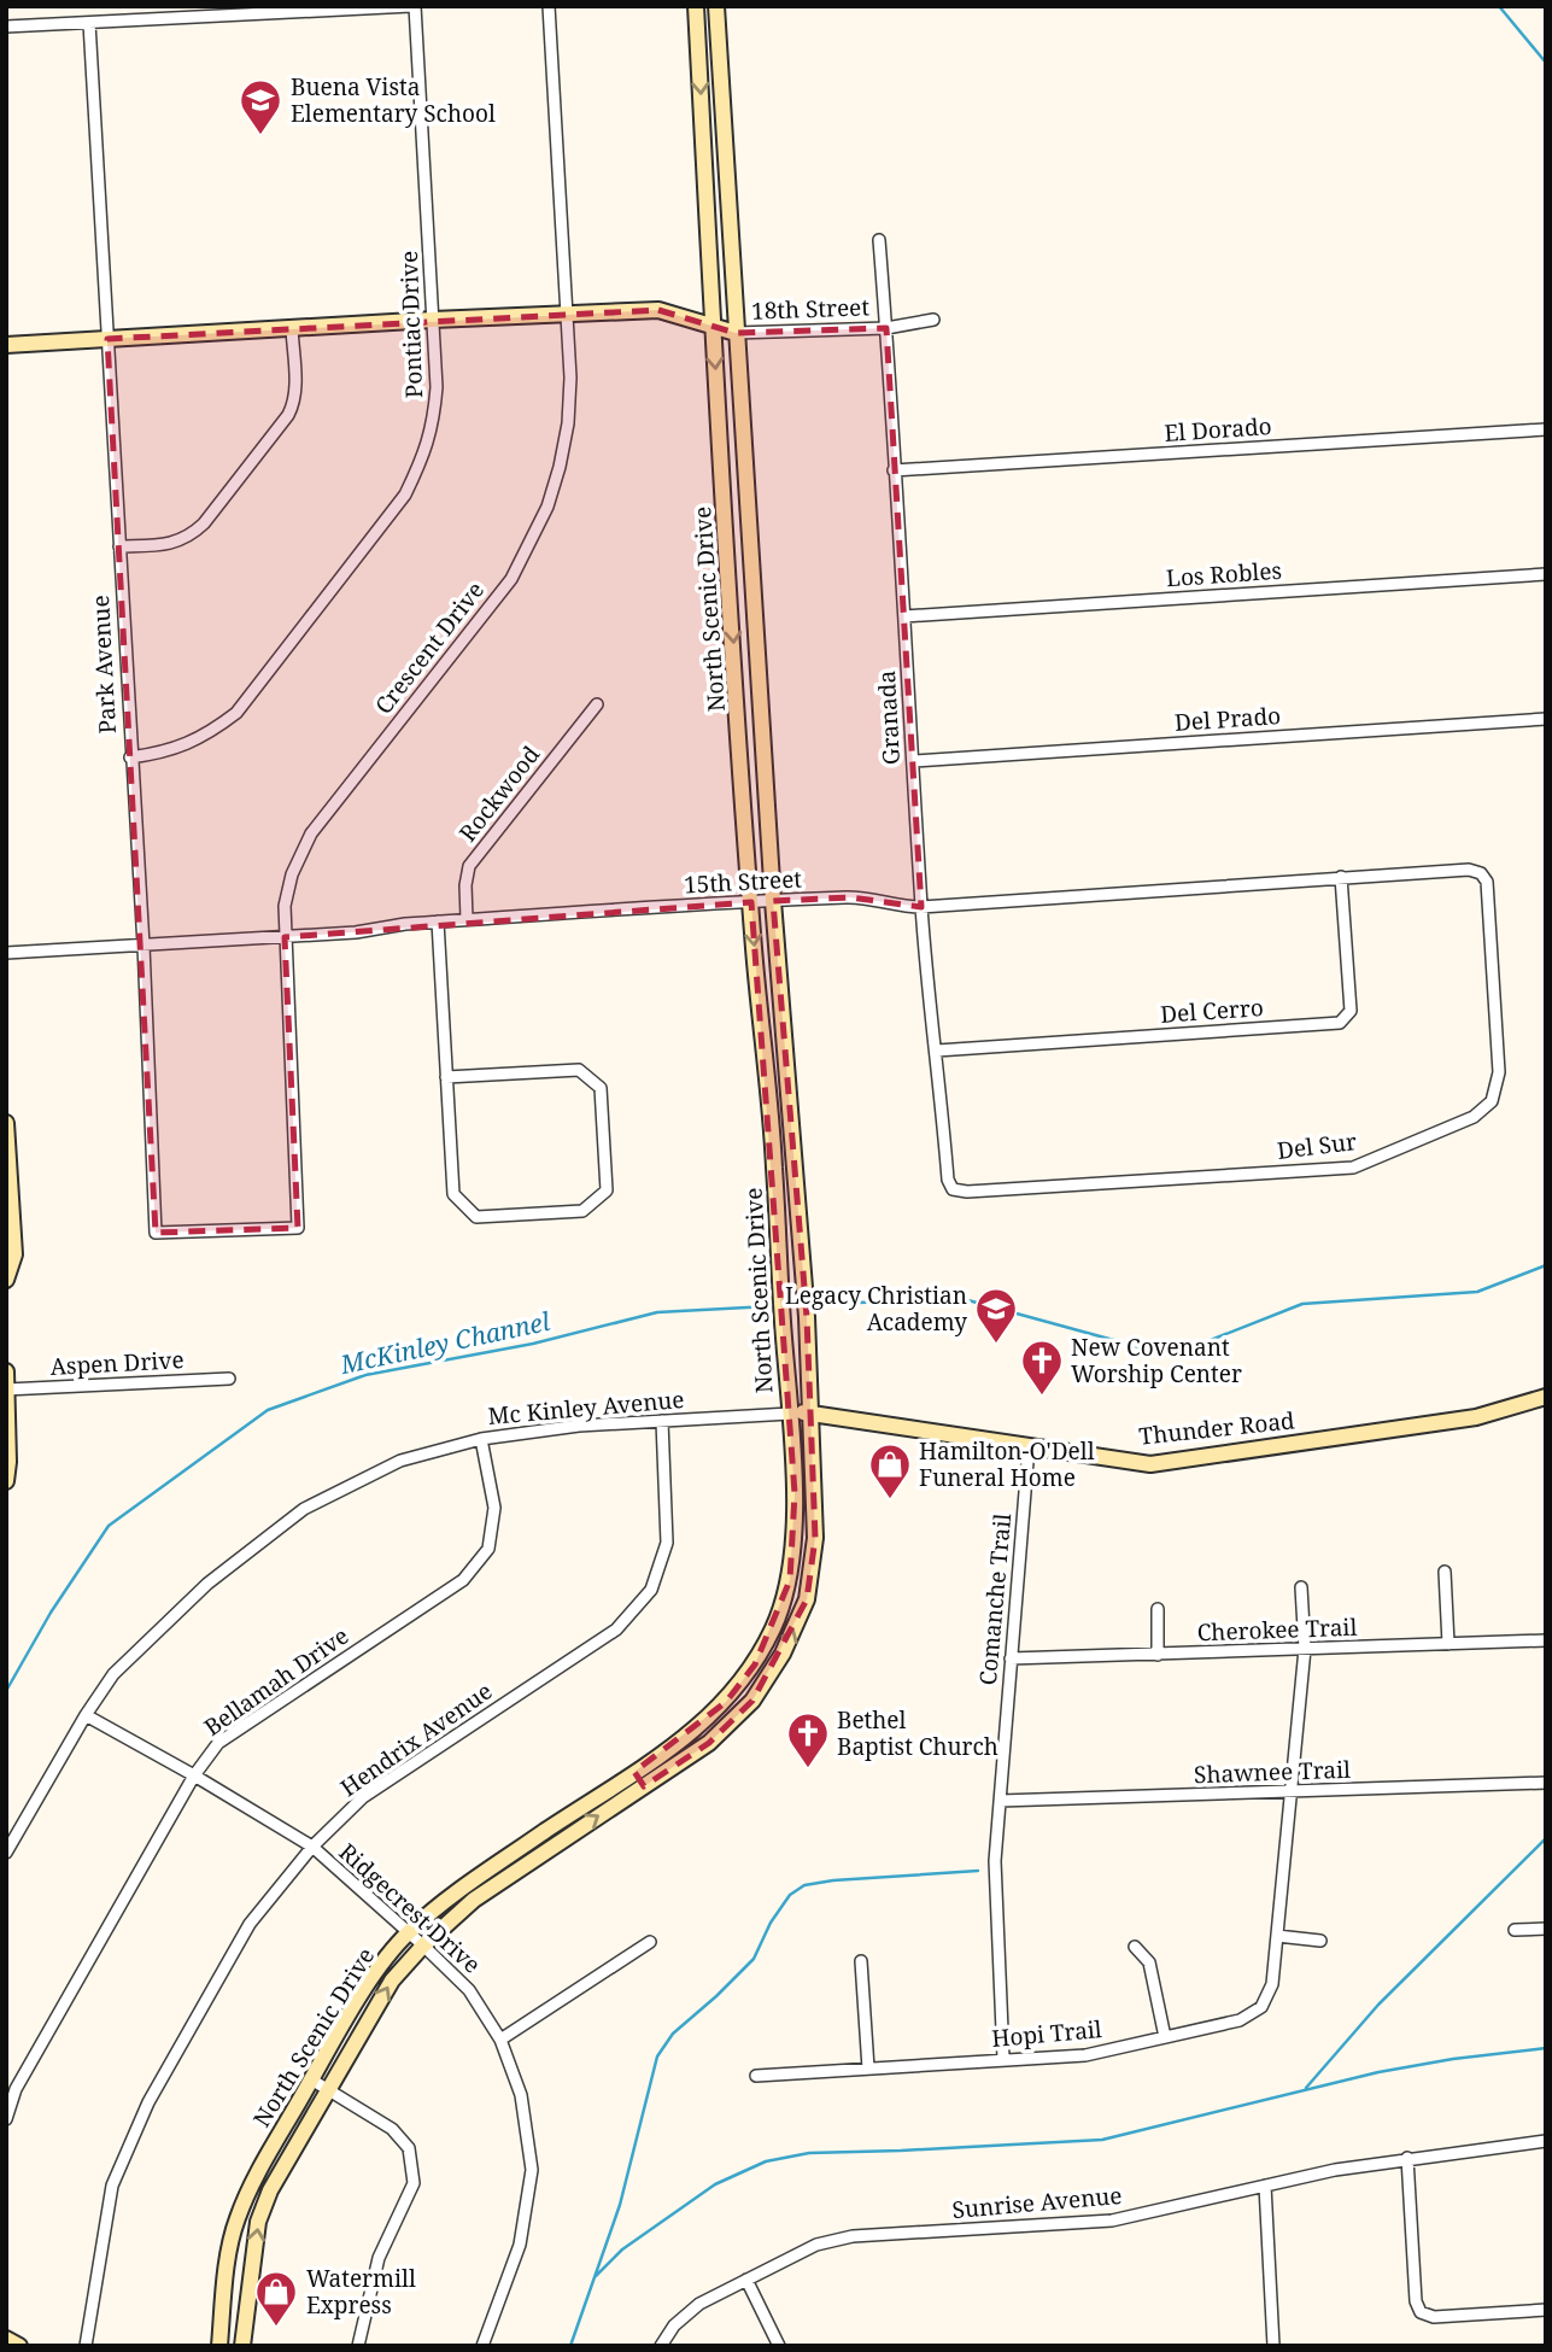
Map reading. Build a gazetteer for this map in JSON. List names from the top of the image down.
{
  "streets": {
    "main road": ["North Scenic Drive", "Thunder Road"],
    "street": [
      "18th Street",
      "Pontiac Drive",
      "El Dorado",
      "Los Robles",
      "Crescent Drive",
      "Park Avenue",
      "Granada",
      "Del Prado",
      "Rockwood",
      "15th Street",
      "Del Cerro",
      "Del Sur",
      "Aspen Drive",
      "Mc Kinley Avenue",
      "Comanche Trail",
      "Cherokee Trail",
      "Bellamah Drive",
      "Hendrix Avenue",
      "Shawnee Trail",
      "Ridgecrest Drive",
      "Hopi Trail",
      "Sunrise Avenue"
    ]
  },
  "crossings": [
    ["18th Street", "North Scenic Drive"],
    ["18th Street", "Granada"],
    ["Pontiac Drive", "Park Avenue"],
    ["El Dorado", "Granada"],
    ["Los Robles", "Granada"],
    ["North Scenic Drive", "15th Street"],
    ["North Scenic Drive", "Mc Kinley Avenue"],
    ["North Scenic Drive", "Thunder Road"],
    ["North Scenic Drive", "Ridgecrest Drive"],
    ["Crescent Drive", "Park Avenue"],
    ["Crescent Drive", "15th Street"],
    ["Park Avenue", "15th Street"],
    ["Granada", "Del Prado"],
    ["Granada", "15th Street"],
    ["Granada", "Del Cerro"],
    ["Granada", "Del Sur"],
    ["Rockwood", "15th Street"],
    ["15th Street", "Del Cerro"],
    ["15th Street", "Del Sur"],
    ["Mc Kinley Avenue", "Thunder Road"],
    ["Mc Kinley Avenue", "Bellamah Drive"],
    ["Mc Kinley Avenue", "Hendrix Avenue"],
    ["Mc Kinley Avenue", "Ridgecrest Drive"],
    ["Thunder Road", "Comanche Trail"],
    ["Comanche Trail", "Cherokee Trail"],
    ["Comanche Trail", "Shawnee Trail"],
    ["Comanche Trail", "Hopi Trail"],
    ["Cherokee Trail", "Hopi Trail"],
    ["Bellamah Drive", "Ridgecrest Drive"],
    ["Hendrix Avenue", "Ridgecrest Drive"],
    ["Shawnee Trail", "Hopi Trail"]
  ],
  "water": ["McKinley Channel"],
  "places": {
    "school or university": ["Buena Vista Elementary School", "Legacy Christian Academy"],
    "church": ["New Covenant Worship Center", "Bethel Baptist Church"],
    "shop": ["Hamilton-O'Dell Funeral Home", "Watermill Express"]
  }
}
